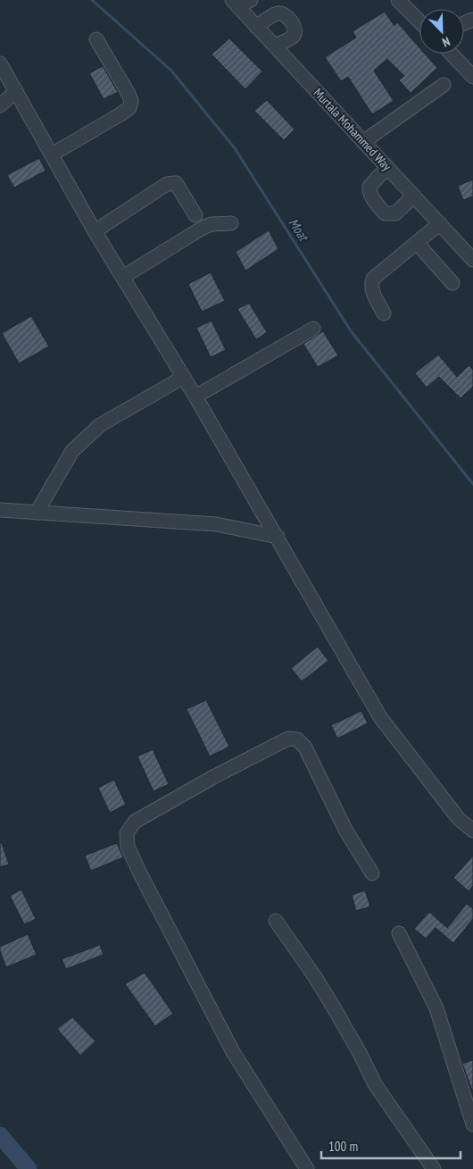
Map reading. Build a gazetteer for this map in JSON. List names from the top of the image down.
{
  "streets": {
    "street": ["Murtala Mohammed Way"]
  },
  "water": ["Moat"],
  "scale_bar": "100 m",
  "north": "bottom right"
}
